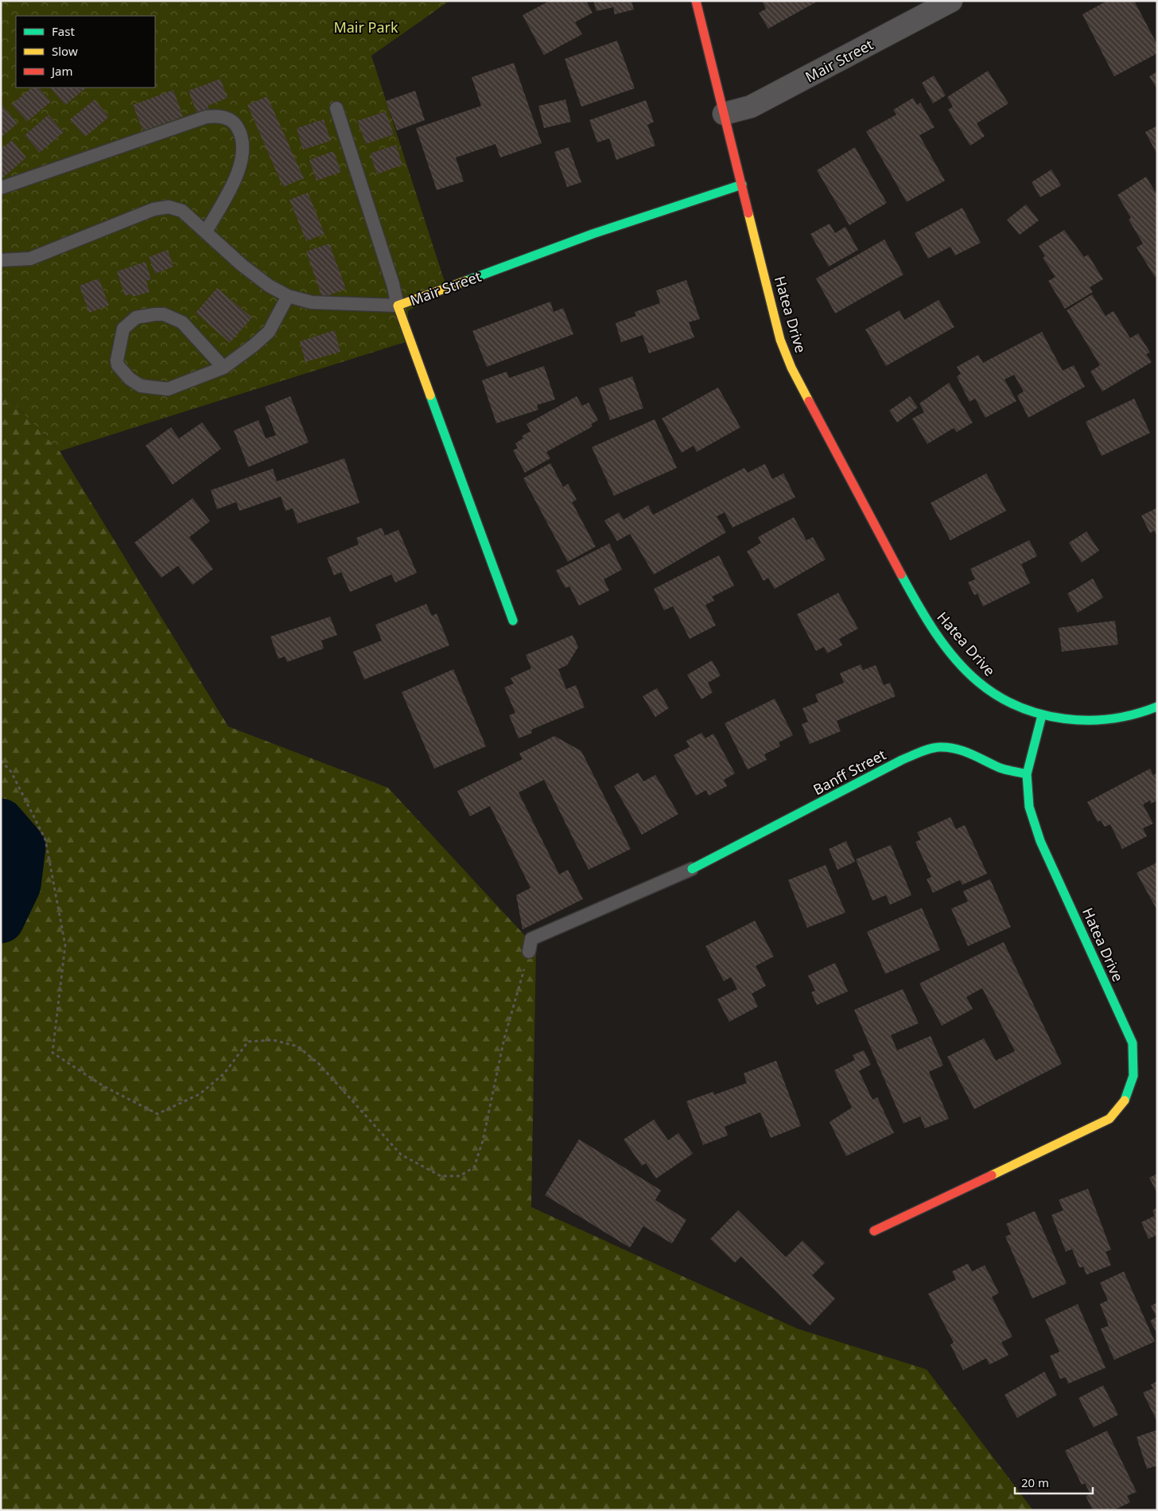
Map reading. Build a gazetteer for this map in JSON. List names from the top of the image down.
{
  "streets": {
    "street": ["Mair Street", "Hatea Drive", "Banff Street"]
  },
  "crossings": [
    ["Mair Street", "Hatea Drive"],
    ["Hatea Drive", "Banff Street"]
  ],
  "parks": ["Mair Park"],
  "legend": ["Fast", "Slow", "Jam"],
  "scale_bar": "20 m"
}
